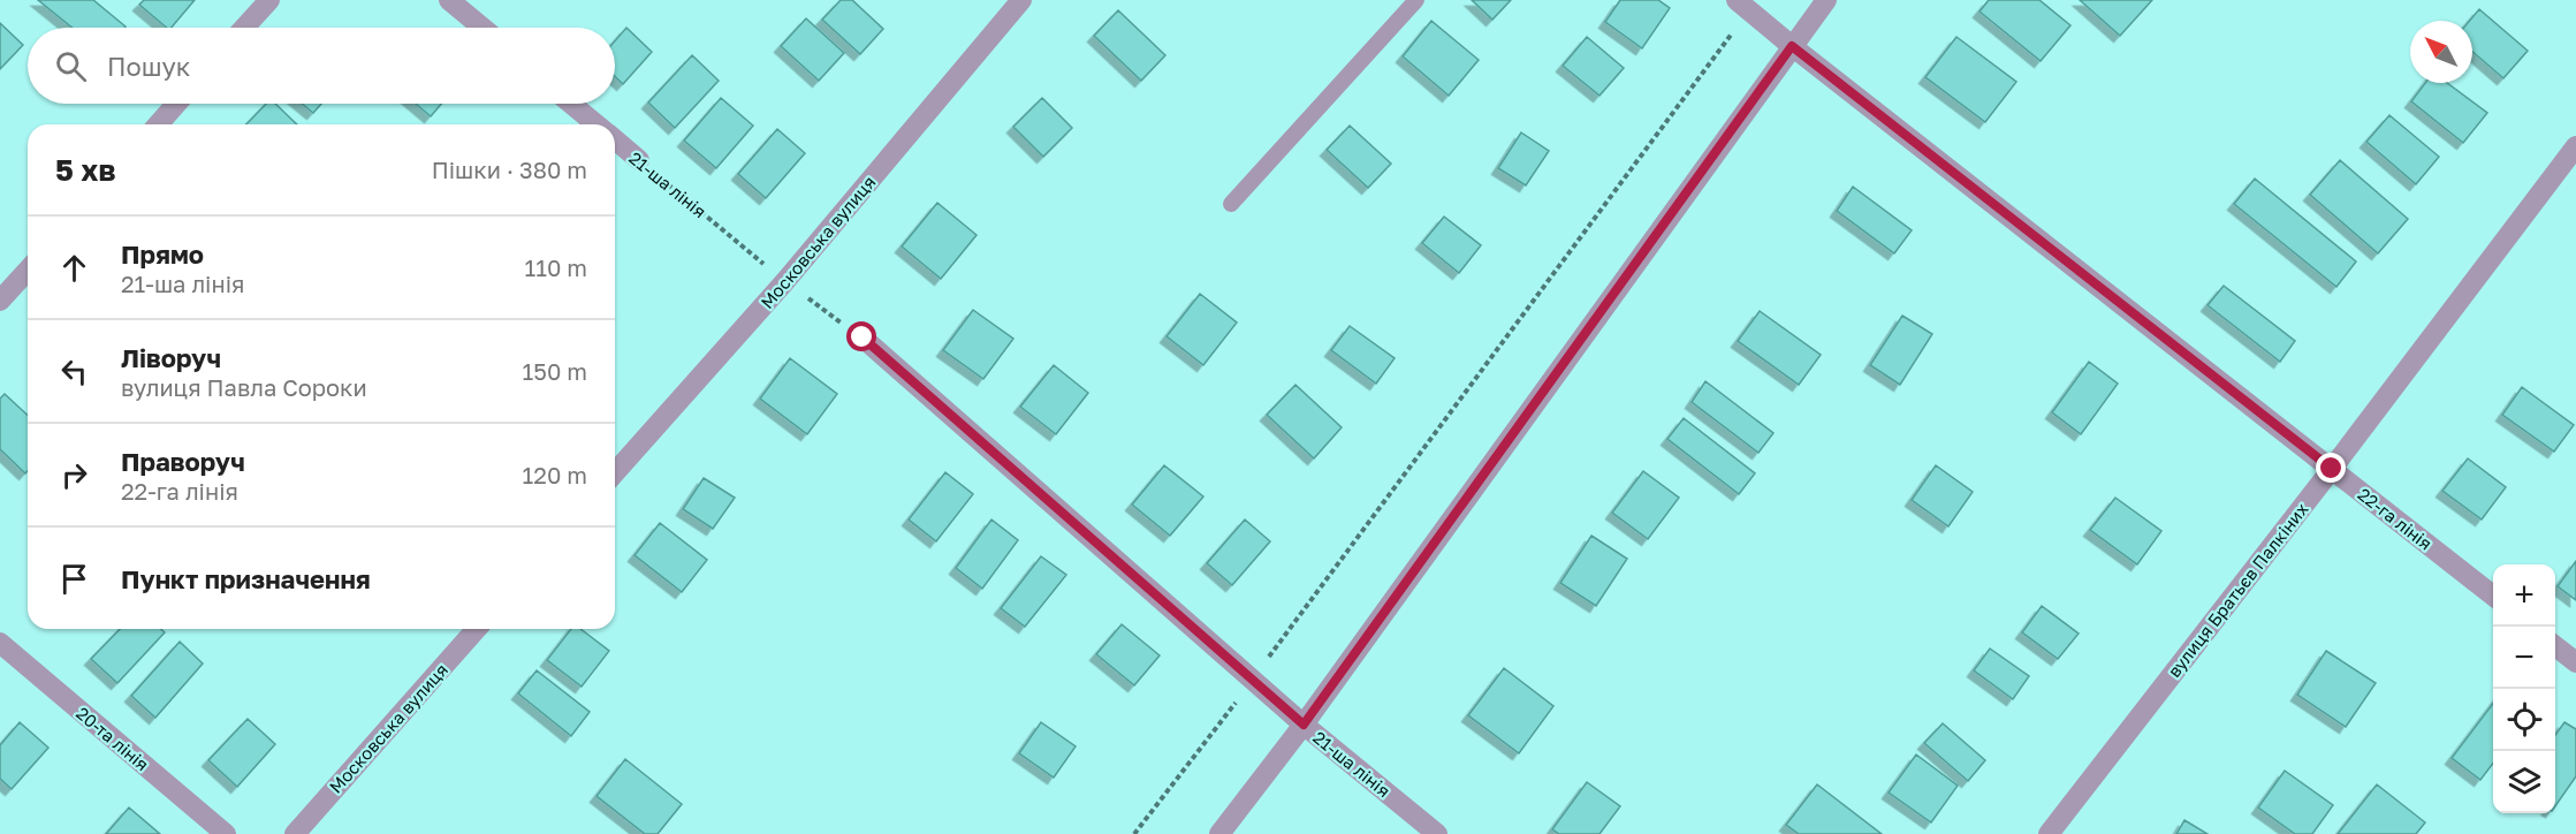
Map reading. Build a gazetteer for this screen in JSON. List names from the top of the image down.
{
  "streets": {
    "street": [
      "21-ша лінія",
      "Московська вулиця",
      "22-га лінія",
      "вулиця Братьєв Палкіних",
      "20-та лінія"
    ]
  },
  "crossings": [
    ["22-га лінія", "вулиця Братьєв Палкіних"]
  ],
  "north": "top left",
  "page": {
    "search": "Пошук",
    "heading": ["5 хв", "Пішки · 380 m"],
    "list": [
      ["Прямо", "21-ша лінія", "110 m"],
      ["Ліворуч", "вулиця Павла Сороки", "150 m"],
      ["Праворуч", "22-га лінія", "120 m"],
      "Пункт призначення"
    ],
    "map_buttons": ["+", "−"]
  }
}
